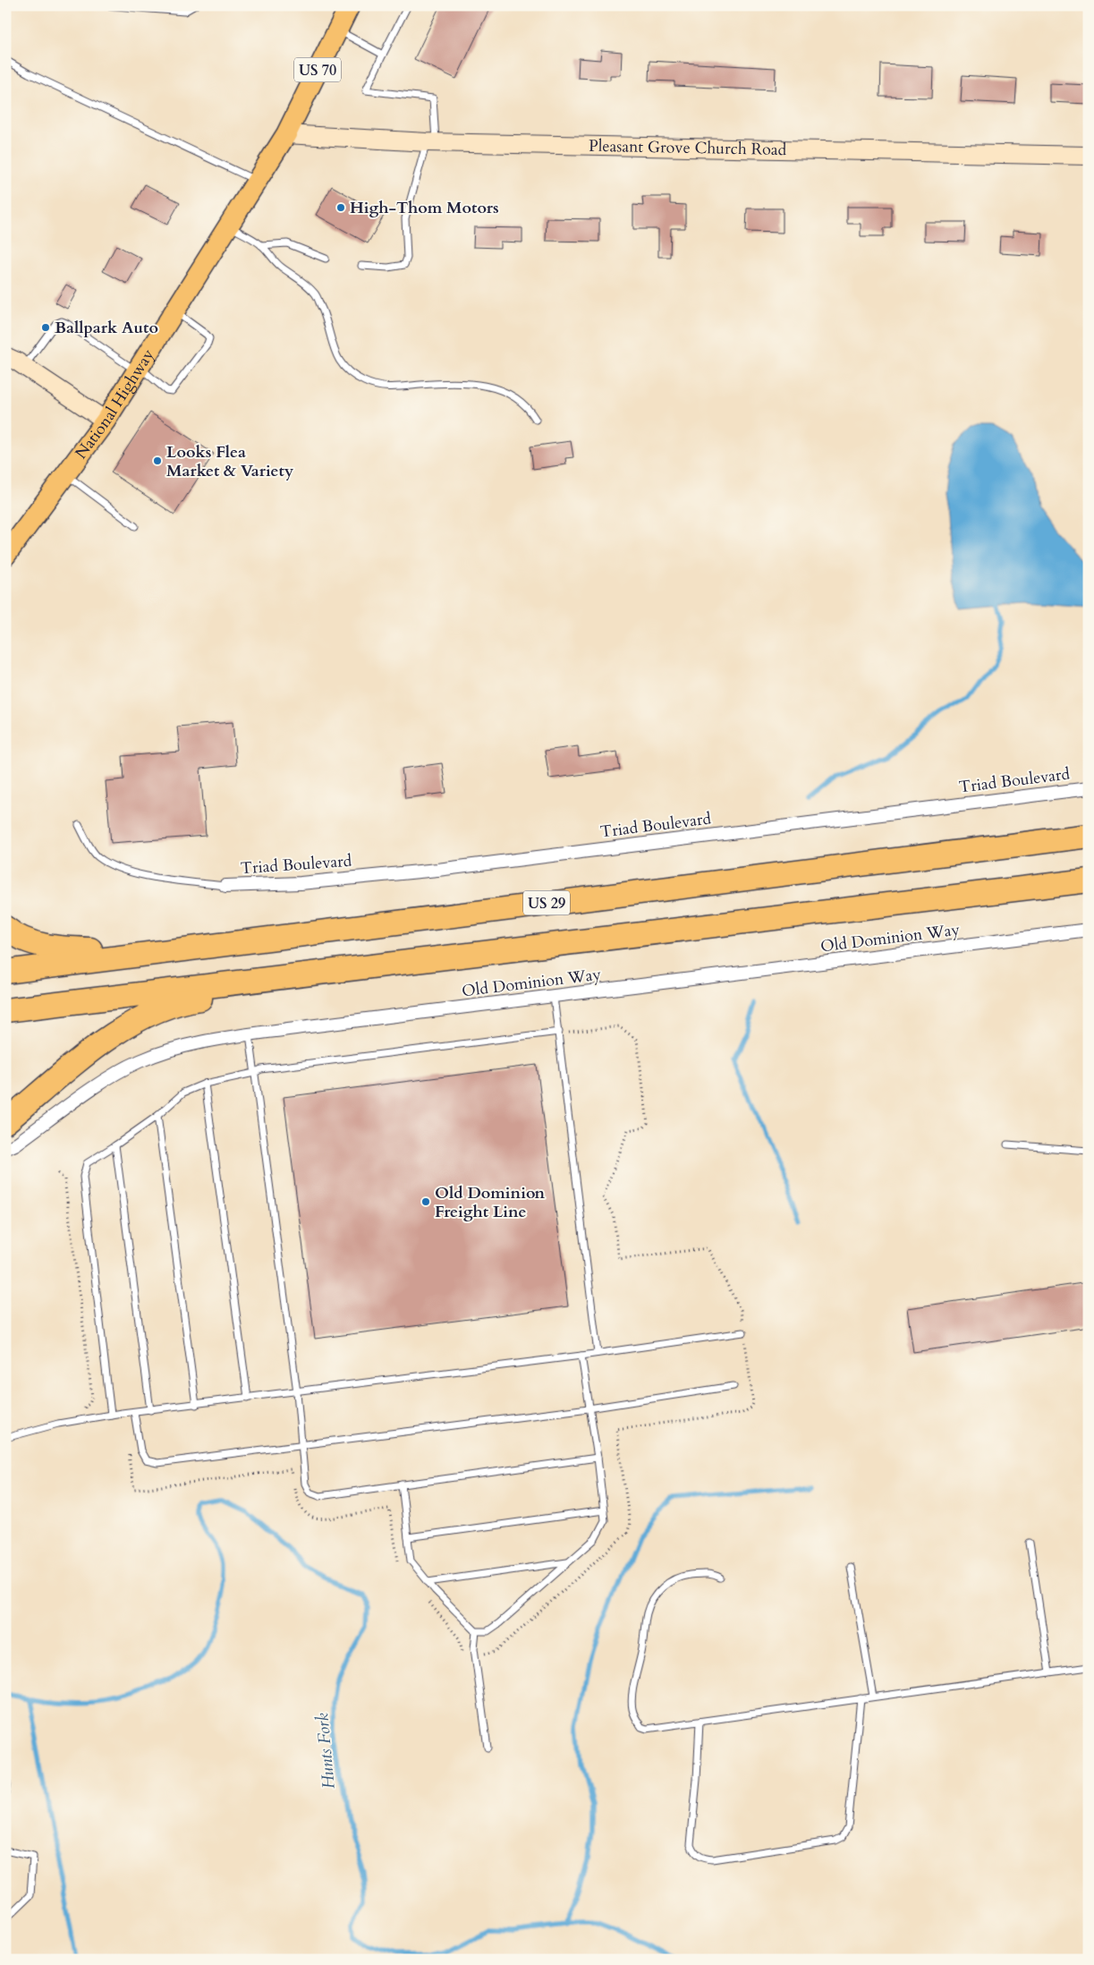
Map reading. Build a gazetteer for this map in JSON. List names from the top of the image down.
{
  "streets": {
    "highway": ["US 29"],
    "main road": ["US 70", "National Highway"],
    "street": ["Pleasant Grove Church Road", "Triad Boulevard", "Old Dominion Way"]
  },
  "crossings": [
    ["US 70", "Pleasant Grove Church Road"],
    ["US 70", "National Highway"],
    ["Pleasant Grove Church Road", "National Highway"]
  ],
  "water": ["Hunts Fork"],
  "places": [
    "High-Thom Motors",
    "Ballpark Auto",
    "Looks Flea Market & Variety",
    "Old Dominion Freight Line"
  ]
}
